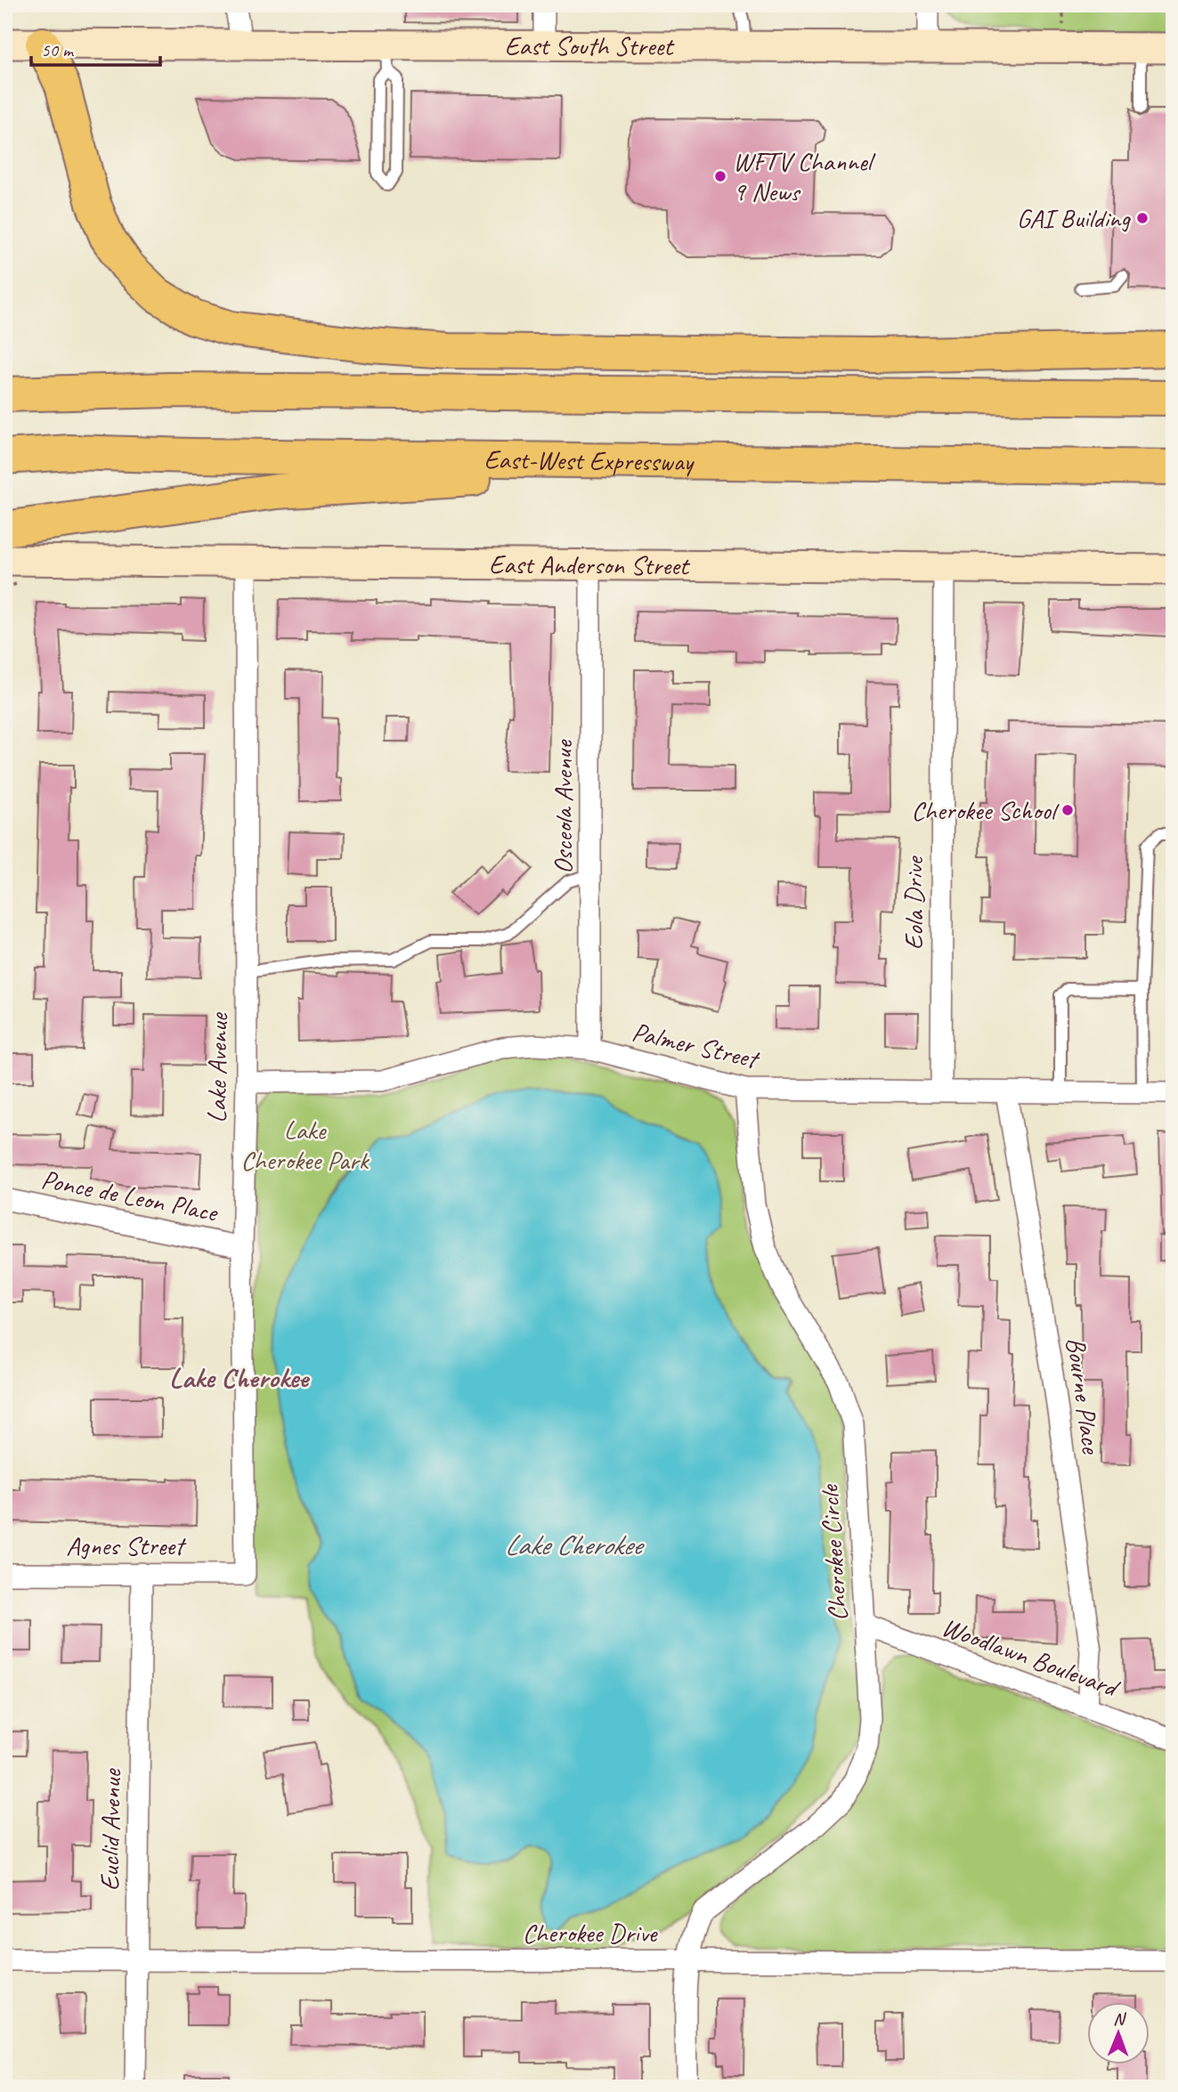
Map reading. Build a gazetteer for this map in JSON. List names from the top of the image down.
{
  "streets": {
    "highway": ["East-West Expressway"],
    "main road": ["East South Street", "East Anderson Street"],
    "street": [
      "Osceola Avenue",
      "Eola Drive",
      "Palmer Street",
      "Lake Avenue",
      "Ponce de Leon Place",
      "Bourne Place",
      "Agnes Street",
      "Cherokee Circle",
      "Woodlawn Boulevard",
      "Euclid Avenue",
      "Cherokee Drive"
    ]
  },
  "crossings": [
    ["East Anderson Street", "Osceola Avenue"],
    ["East Anderson Street", "Eola Drive"],
    ["East Anderson Street", "Lake Avenue"],
    ["Osceola Avenue", "Palmer Street"],
    ["Eola Drive", "Palmer Street"],
    ["Palmer Street", "Lake Avenue"],
    ["Palmer Street", "Bourne Place"],
    ["Palmer Street", "Cherokee Circle"],
    ["Lake Avenue", "Ponce de Leon Place"],
    ["Lake Avenue", "Agnes Street"],
    ["Bourne Place", "Woodlawn Boulevard"],
    ["Agnes Street", "Euclid Avenue"],
    ["Cherokee Circle", "Woodlawn Boulevard"],
    ["Cherokee Circle", "Cherokee Drive"],
    ["Euclid Avenue", "Cherokee Drive"]
  ],
  "districts": ["Lake Cherokee"],
  "water": ["Lake Cherokee"],
  "parks": ["Lake Cherokee Park"],
  "places": ["WFTV Channel 9 News", "GAI Building", "Cherokee School"],
  "scale_bar": "50 m",
  "north": "top"
}
